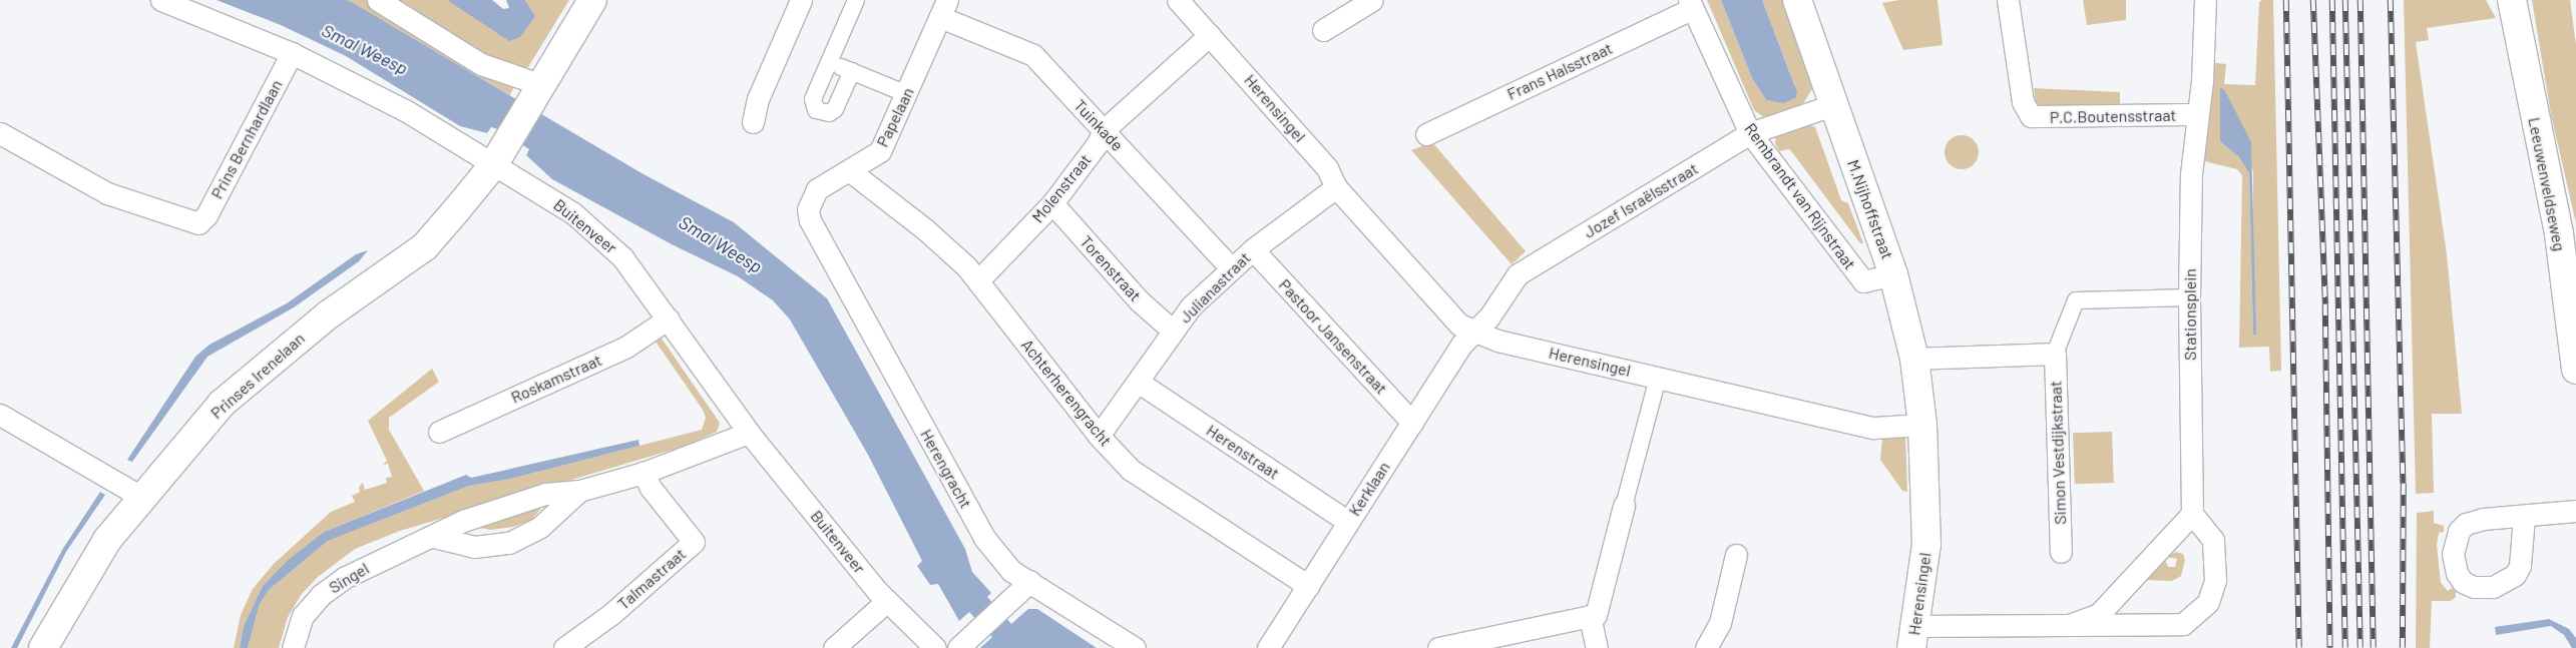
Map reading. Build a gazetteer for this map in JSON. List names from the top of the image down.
{
  "streets": {
    "main road": [
      "Herensingel",
      "Leeuwenveldseweg",
      "M.Nijhoffstraat",
      "Prinses Irenelaan"
    ],
    "street": [
      "Frans Halsstraat",
      "P.C.Boutensstraat",
      "Papelaan",
      "Tuinkade",
      "Prins Bernhardlaan",
      "Molenstraat",
      "Rembrandt van Rijnstraat",
      "Jozef Israëlsstraat",
      "Buitenveer",
      "Torenstraat",
      "Julianastraat",
      "Stationsplein",
      "Pastoor Jansenstraat",
      "Roskamstraat",
      "Achterherengracht",
      "Herenstraat",
      "Simon Vestdijkstraat",
      "Herengracht",
      "Kerklaan",
      "Singel",
      "Talmastraat"
    ]
  },
  "crossings": [
    ["Frans Halsstraat", "Rembrandt van Rijnstraat"],
    ["Herensingel", "Molenstraat"],
    ["Herensingel", "Jozef Israëlsstraat"],
    ["Herensingel", "M.Nijhoffstraat"],
    ["Herensingel", "Julianastraat"],
    ["Herensingel", "Kerklaan"],
    ["P.C.Boutensstraat", "Stationsplein"],
    ["Papelaan", "Tuinkade"],
    ["Papelaan", "Achterherengracht"],
    ["Papelaan", "Herengracht"],
    ["Tuinkade", "Molenstraat"],
    ["Tuinkade", "Julianastraat"],
    ["Prins Bernhardlaan", "Buitenveer"],
    ["Molenstraat", "Torenstraat"],
    ["Molenstraat", "Achterherengracht"],
    ["Rembrandt van Rijnstraat", "Jozef Israëlsstraat"],
    ["Rembrandt van Rijnstraat", "M.Nijhoffstraat"],
    ["Jozef Israëlsstraat", "M.Nijhoffstraat"],
    ["Jozef Israëlsstraat", "Kerklaan"],
    ["Buitenveer", "Prinses Irenelaan"],
    ["Buitenveer", "Roskamstraat"],
    ["Buitenveer", "Singel"],
    ["Torenstraat", "Julianastraat"],
    ["Julianastraat", "Pastoor Jansenstraat"],
    ["Julianastraat", "Achterherengracht"],
    ["Julianastraat", "Herenstraat"],
    ["Stationsplein", "Simon Vestdijkstraat"],
    ["Pastoor Jansenstraat", "Kerklaan"],
    ["Achterherengracht", "Kerklaan"],
    ["Herenstraat", "Kerklaan"],
    ["Singel", "Talmastraat"]
  ],
  "water": ["Smal Weesp"]
}
